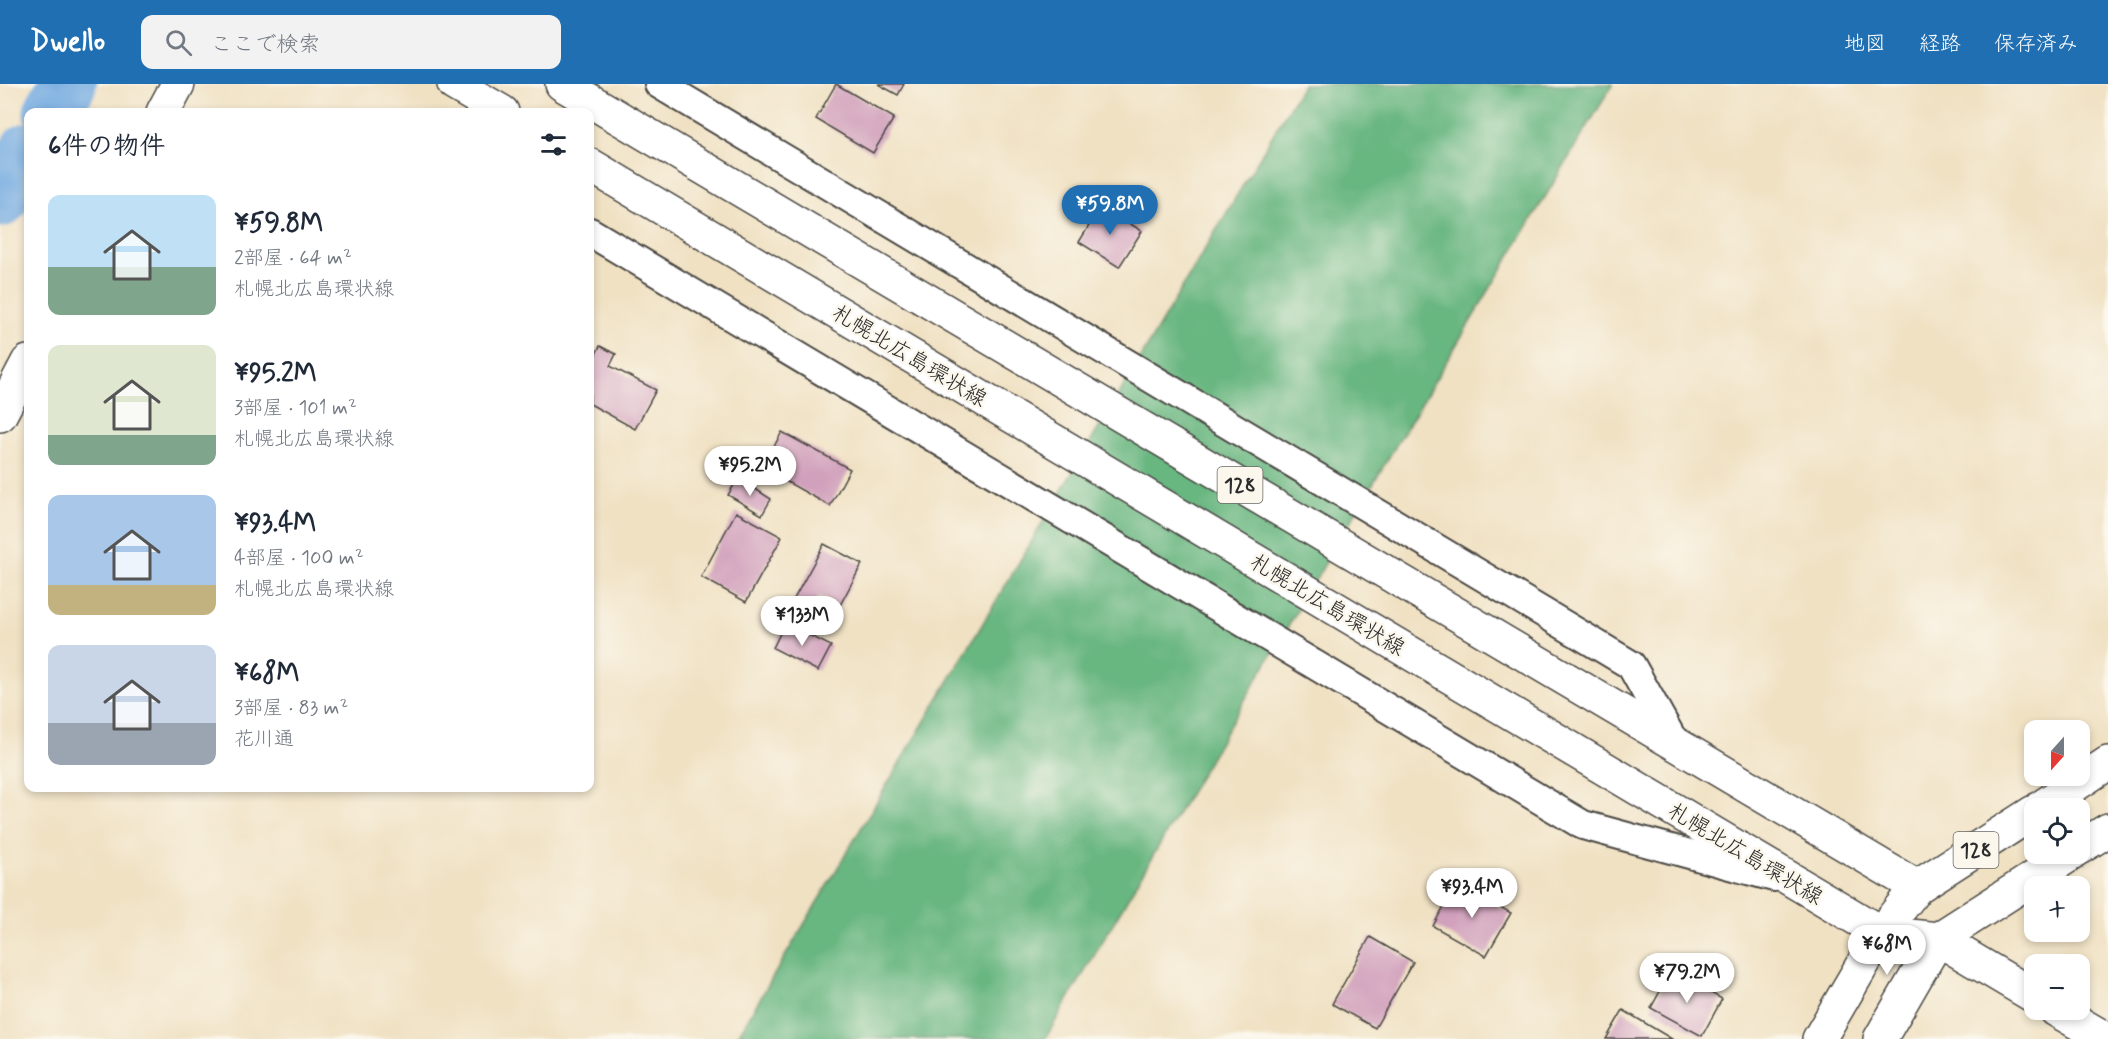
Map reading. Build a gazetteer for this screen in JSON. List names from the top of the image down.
{
  "streets": {
    "main road": ["札幌北広島環状線", "128"]
  },
  "crossings": [
    ["札幌北広島環状線", "128"]
  ],
  "north": "bottom",
  "page": {
    "header": "Dwello",
    "search": "ここで検索",
    "nav": ["地図", "経路", "保存済み"],
    "heading": "6件の物件",
    "list": [
      {
        "name": "¥59.8M",
        "note": "2部屋 · 64 m² · 札幌北広島環状線"
      },
      {
        "name": "¥95.2M",
        "note": "3部屋 · 101 m² · 札幌北広島環状線"
      },
      {
        "name": "¥93.4M",
        "note": "4部屋 · 100 m² · 札幌北広島環状線"
      },
      {
        "name": "¥68M",
        "note": "3部屋 · 83 m² · 花川通"
      }
    ],
    "price": [
      "¥59.8M",
      "¥95.2M",
      "¥133M",
      "¥93.4M",
      "¥68M",
      "¥79.2M"
    ],
    "map_buttons": ["+", "−"]
  }
}
